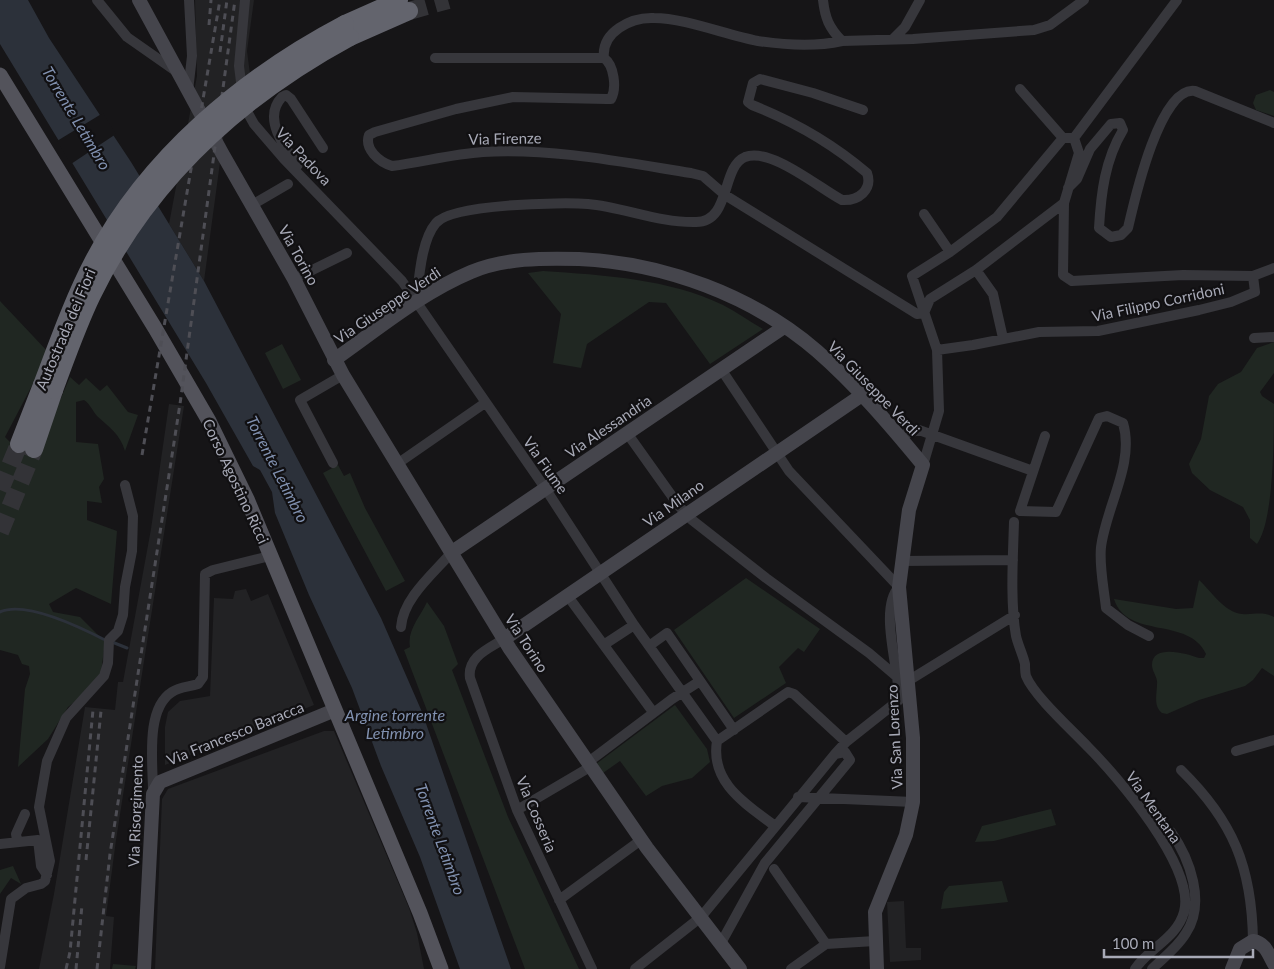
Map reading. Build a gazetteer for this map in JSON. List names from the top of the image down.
{
  "streets": {
    "highway": ["Autostrada dei Fiori"],
    "main road": ["Corso Agostino Ricci"],
    "street": [
      "Via Firenze",
      "Via Padova",
      "Via Torino",
      "Via Filippo Corridoni",
      "Via Giuseppe Verdi",
      "Via Alessandria",
      "Via Fiume",
      "Via Milano",
      "Via Francesco Baracca",
      "Via San Lorenzo",
      "Via Mentana",
      "Via Risorgimento",
      "Via Cosseria"
    ]
  },
  "crossings": [
    ["Via Padova", "Via Giuseppe Verdi"],
    ["Via Padova", "Via Fiume"],
    ["Via Torino", "Via Giuseppe Verdi"],
    ["Via Torino", "Via Alessandria"],
    ["Via Torino", "Via Milano"],
    ["Via Torino", "Via Cosseria"],
    ["Via Filippo Corridoni", "Via San Lorenzo"],
    ["Via Giuseppe Verdi", "Via Alessandria"],
    ["Via Giuseppe Verdi", "Via Fiume"],
    ["Via Giuseppe Verdi", "Via Milano"],
    ["Via Giuseppe Verdi", "Via San Lorenzo"],
    ["Via Alessandria", "Via Fiume"],
    ["Via Fiume", "Via Milano"],
    ["Corso Agostino Ricci", "Via Francesco Baracca"],
    ["Corso Agostino Ricci", "Via Risorgimento"],
    ["Via Milano", "Via Cosseria"],
    ["Via Francesco Baracca", "Via Risorgimento"]
  ],
  "water": ["Torrente Letimbro", "Argine torrente Letimbro"],
  "scale_bar": "100 m"
}
